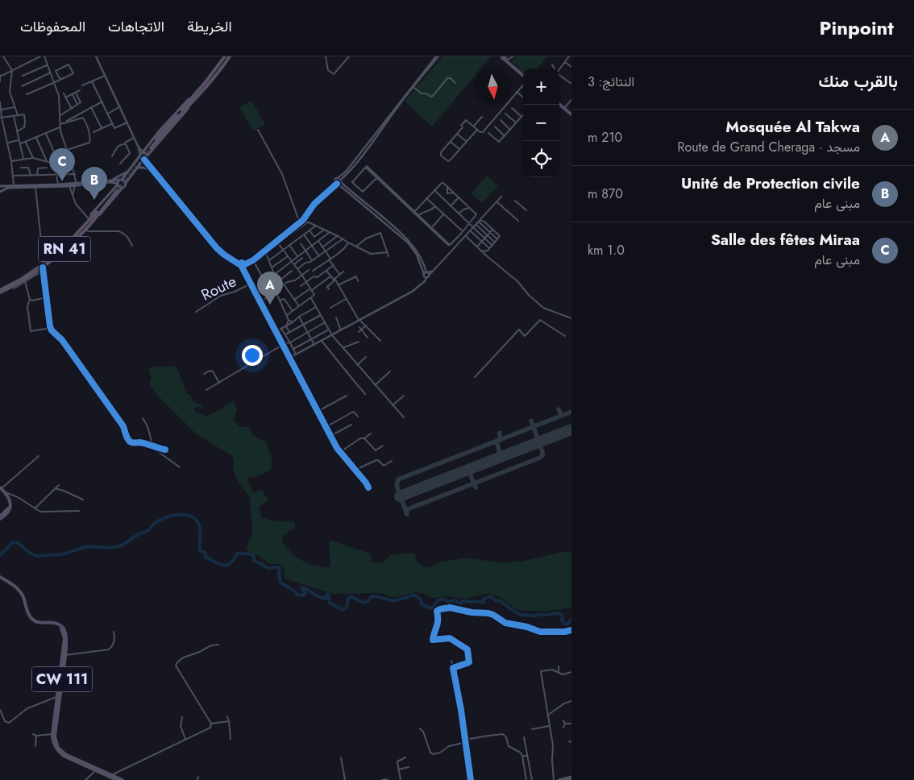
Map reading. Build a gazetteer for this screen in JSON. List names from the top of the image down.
{
  "streets": {
    "highway": ["RN 41"],
    "main road": ["CW 111"],
    "street": ["Route"]
  },
  "north": "bottom",
  "page": {
    "header": "Pinpoint",
    "nav": ["الخريطة", "الاتجاهات", "المحفوظات"],
    "heading": ["بالقرب منك", "النتائج: 3"],
    "map_buttons": ["+", "−"],
    "list": [
      {
        "mark": "A",
        "name": "Mosquée Al Takwa",
        "note": "مسجد · Route de Grand Cheraga",
        "value": "210 m"
      },
      {
        "mark": "B",
        "name": "Unité de Protection civile",
        "note": "مبنى عام",
        "value": "870 m"
      },
      {
        "mark": "C",
        "name": "Salle des fêtes Miraa",
        "note": "مبنى عام",
        "value": "1.0 km"
      }
    ],
    "pins": ["C", "B", "A"]
  }
}
